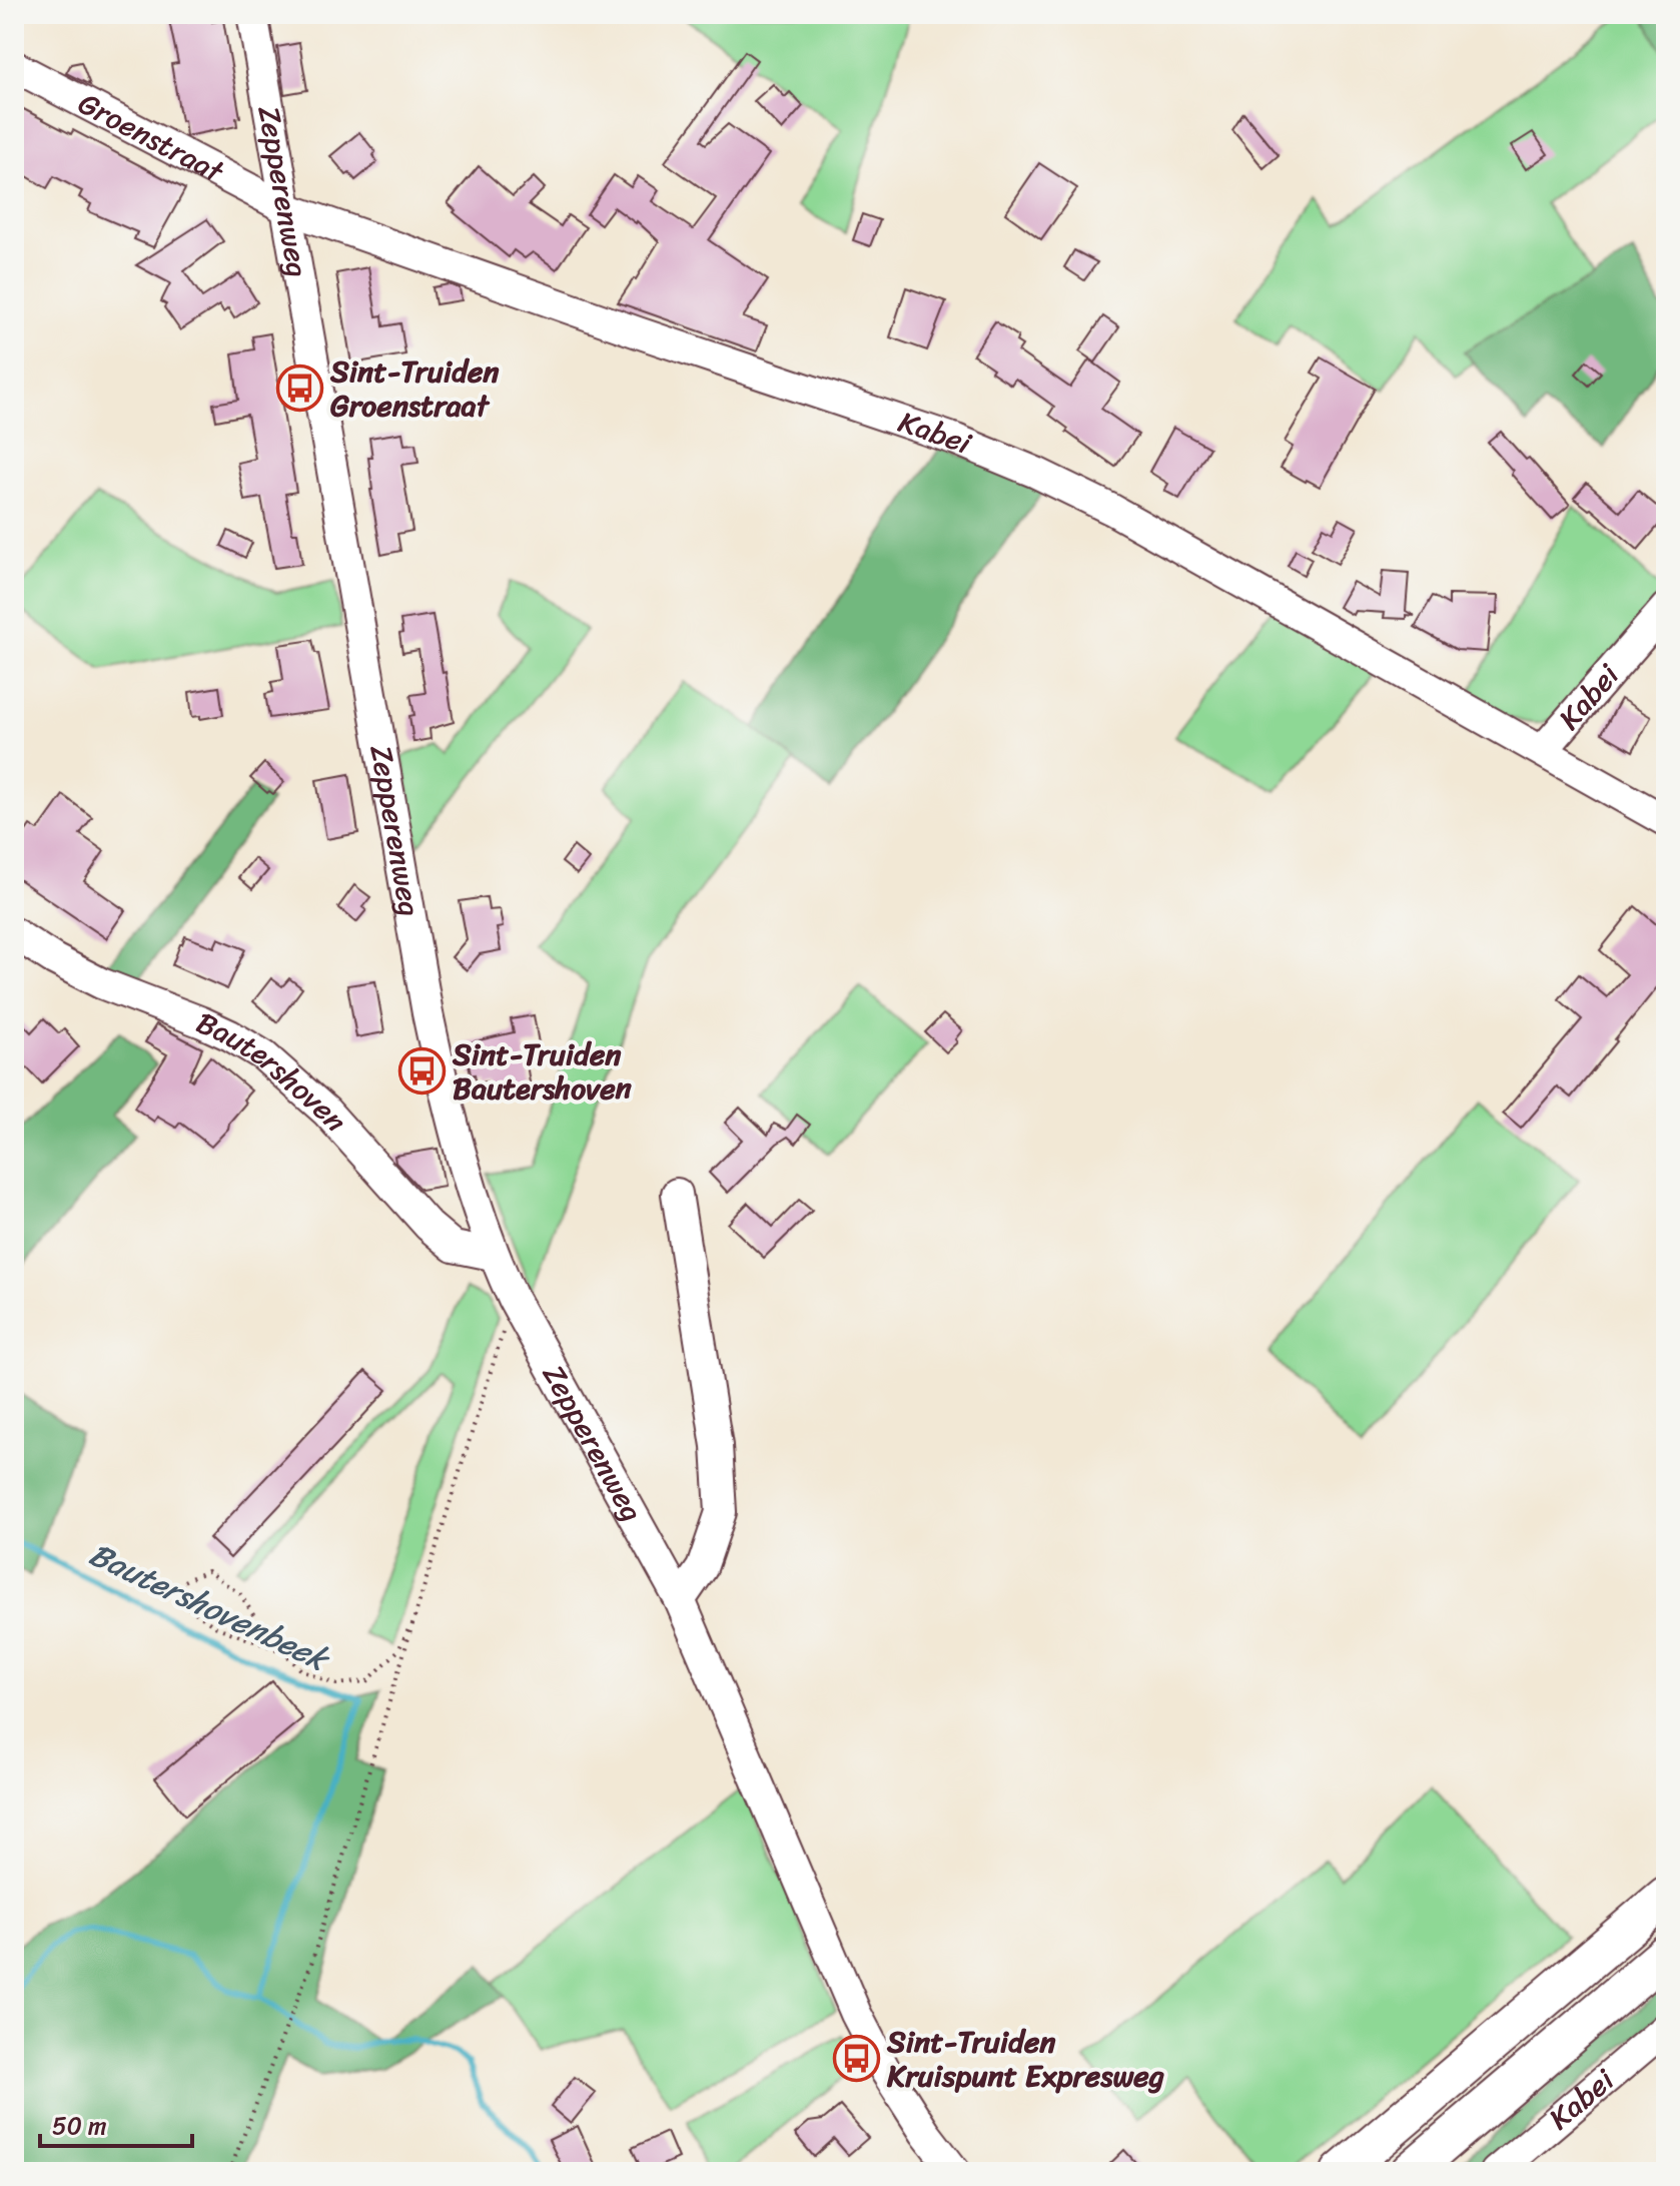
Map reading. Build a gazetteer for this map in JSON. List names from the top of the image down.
{
  "streets": {
    "street": [
      "Groenstraat",
      "Zepperenweg",
      "Kabei",
      "Bautershoven"
    ]
  },
  "crossings": [
    ["Groenstraat", "Zepperenweg"],
    ["Groenstraat", "Kabei"],
    ["Zepperenweg", "Kabei"],
    ["Zepperenweg", "Bautershoven"]
  ],
  "water": ["Bautershovenbeek"],
  "places": {
    "bus stop": ["Sint-Truiden Groenstraat", "Sint-Truiden Bautershoven", "Sint-Truiden Kruispunt Expresweg"]
  },
  "scale_bar": "50 m"
}
